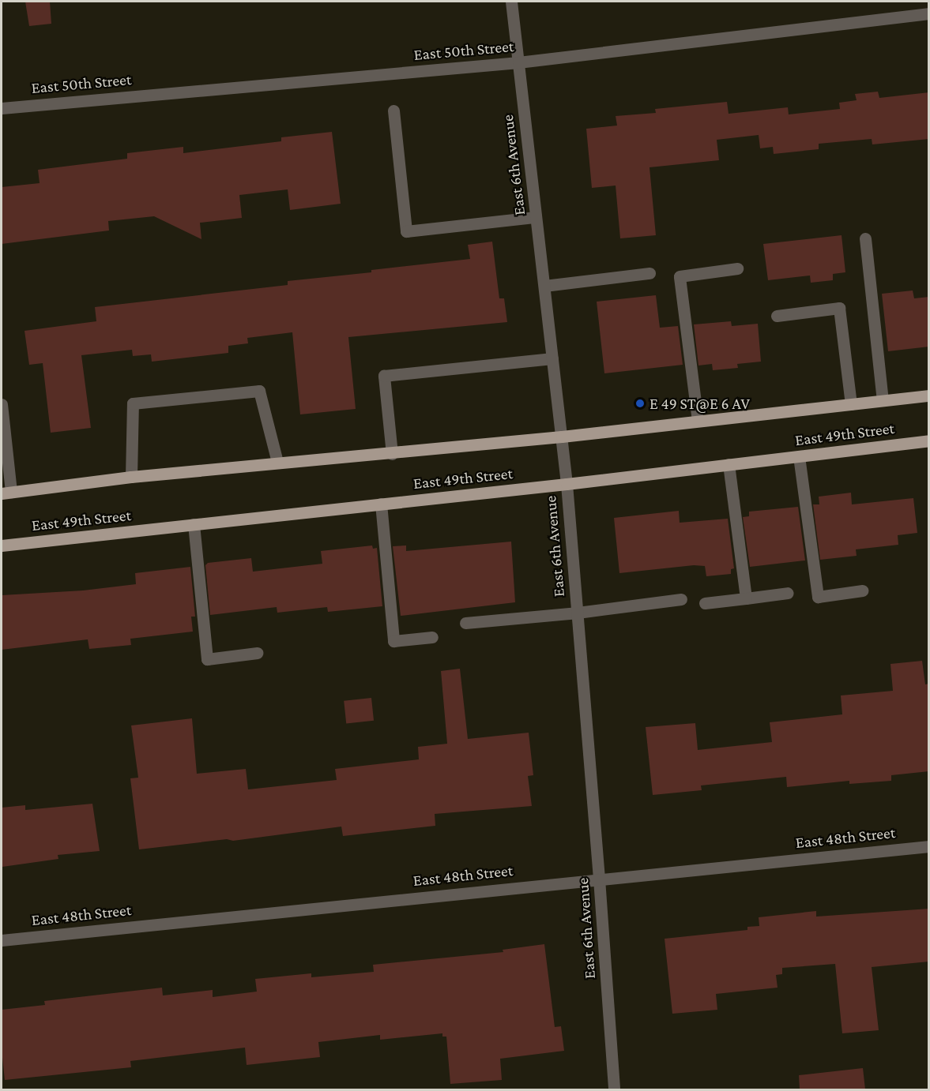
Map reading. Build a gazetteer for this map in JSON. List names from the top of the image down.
{
  "streets": {
    "main road": ["East 49th Street"],
    "street": ["East 50th Street", "East 6th Avenue", "East 48th Street"]
  },
  "crossings": [
    ["East 50th Street", "East 6th Avenue"],
    ["East 6th Avenue", "East 49th Street"],
    ["East 6th Avenue", "East 48th Street"]
  ],
  "places": ["E 49 ST@E 6 AV"]
}
